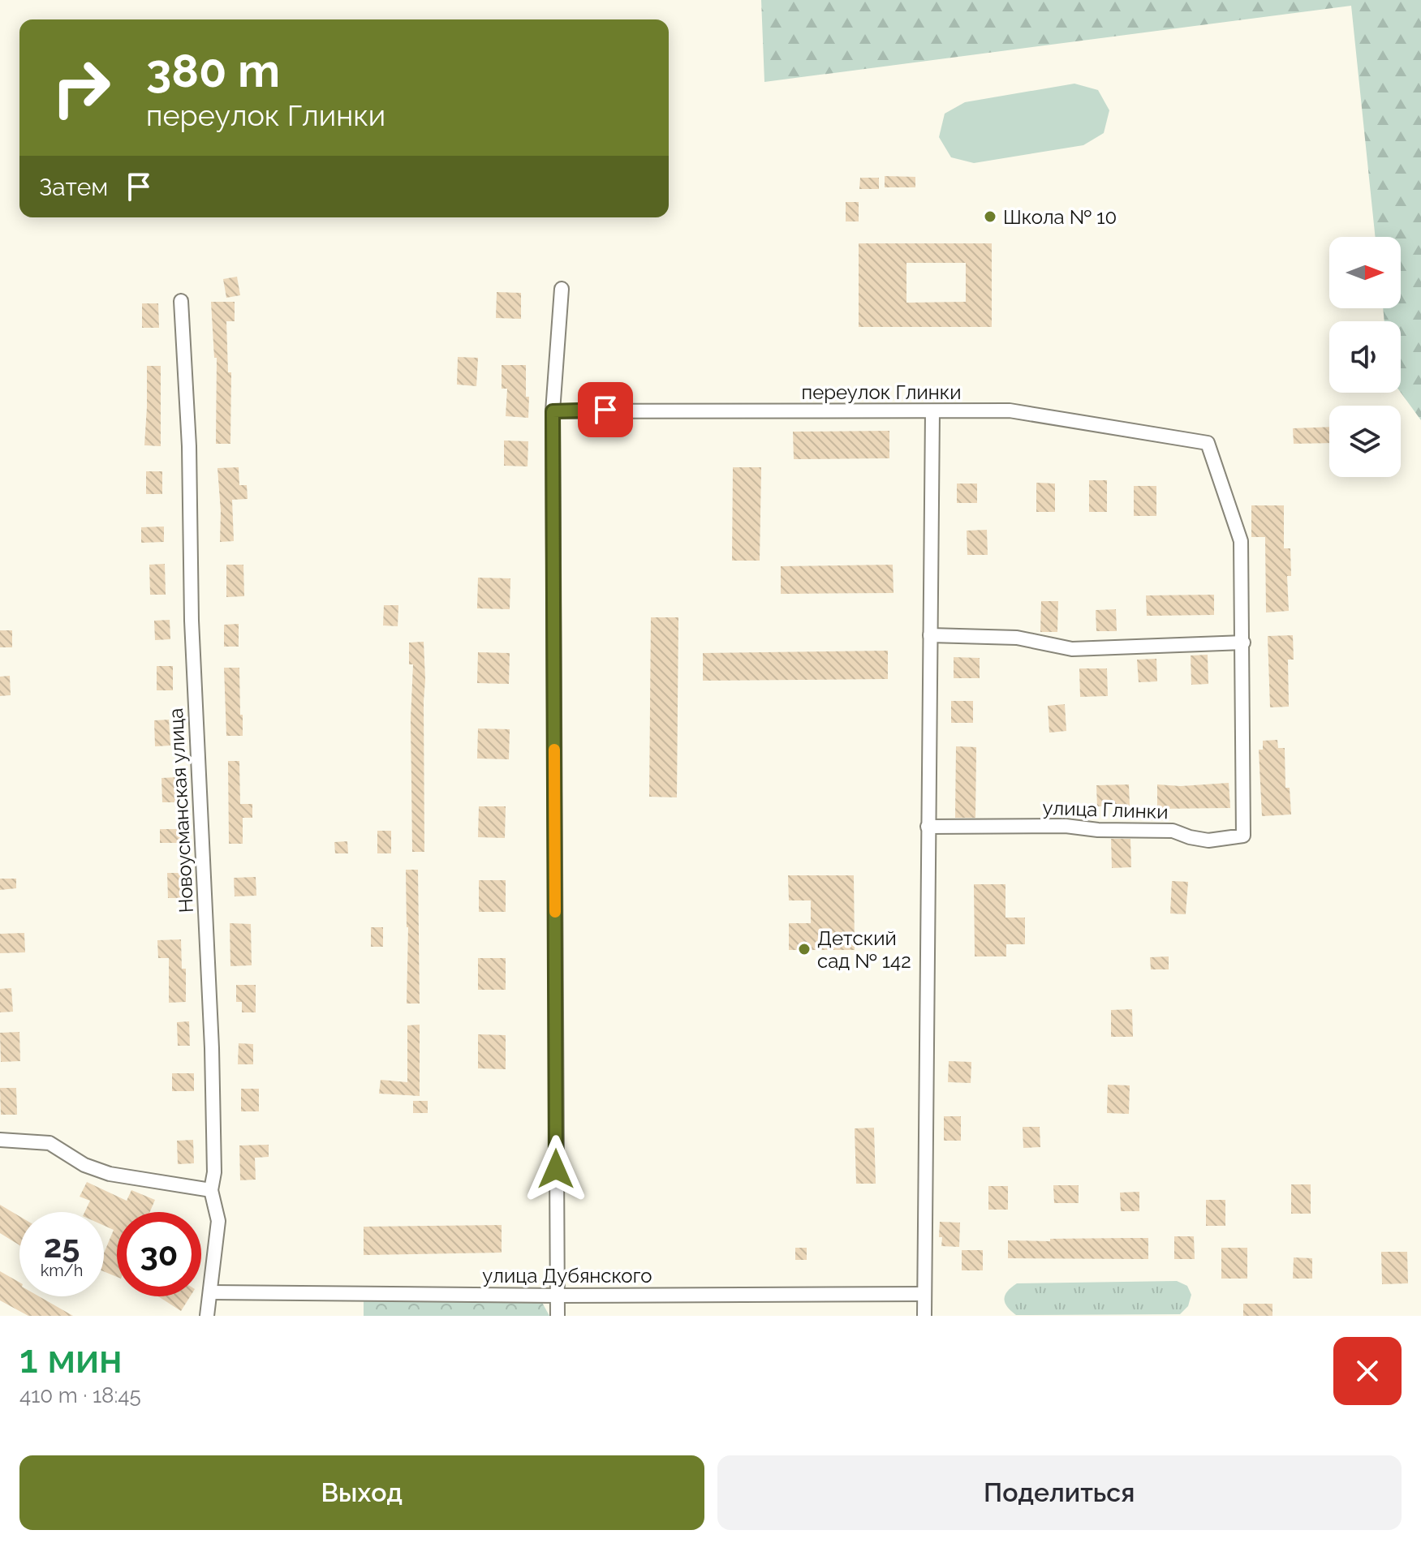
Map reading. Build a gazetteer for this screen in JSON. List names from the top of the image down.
{
  "streets": {
    "street": [
      "переулок Глинки",
      "улица Глинки",
      "Новоусманская улица",
      "улица Дубянского"
    ]
  },
  "crossings": [
    ["переулок Глинки", "улица Глинки"],
    ["Новоусманская улица", "улица Дубянского"]
  ],
  "places": ["Школа № 10", "Детский сад № 142"],
  "north": "right",
  "page": {
    "turn": ["380 m", "переулок Глинки"],
    "then": "Затем",
    "speed": "25 km/h",
    "limit": "30",
    "heading": ["1 мин", "410 m · 18:45"],
    "buttons": ["Выход", "Поделиться"]
  }
}
